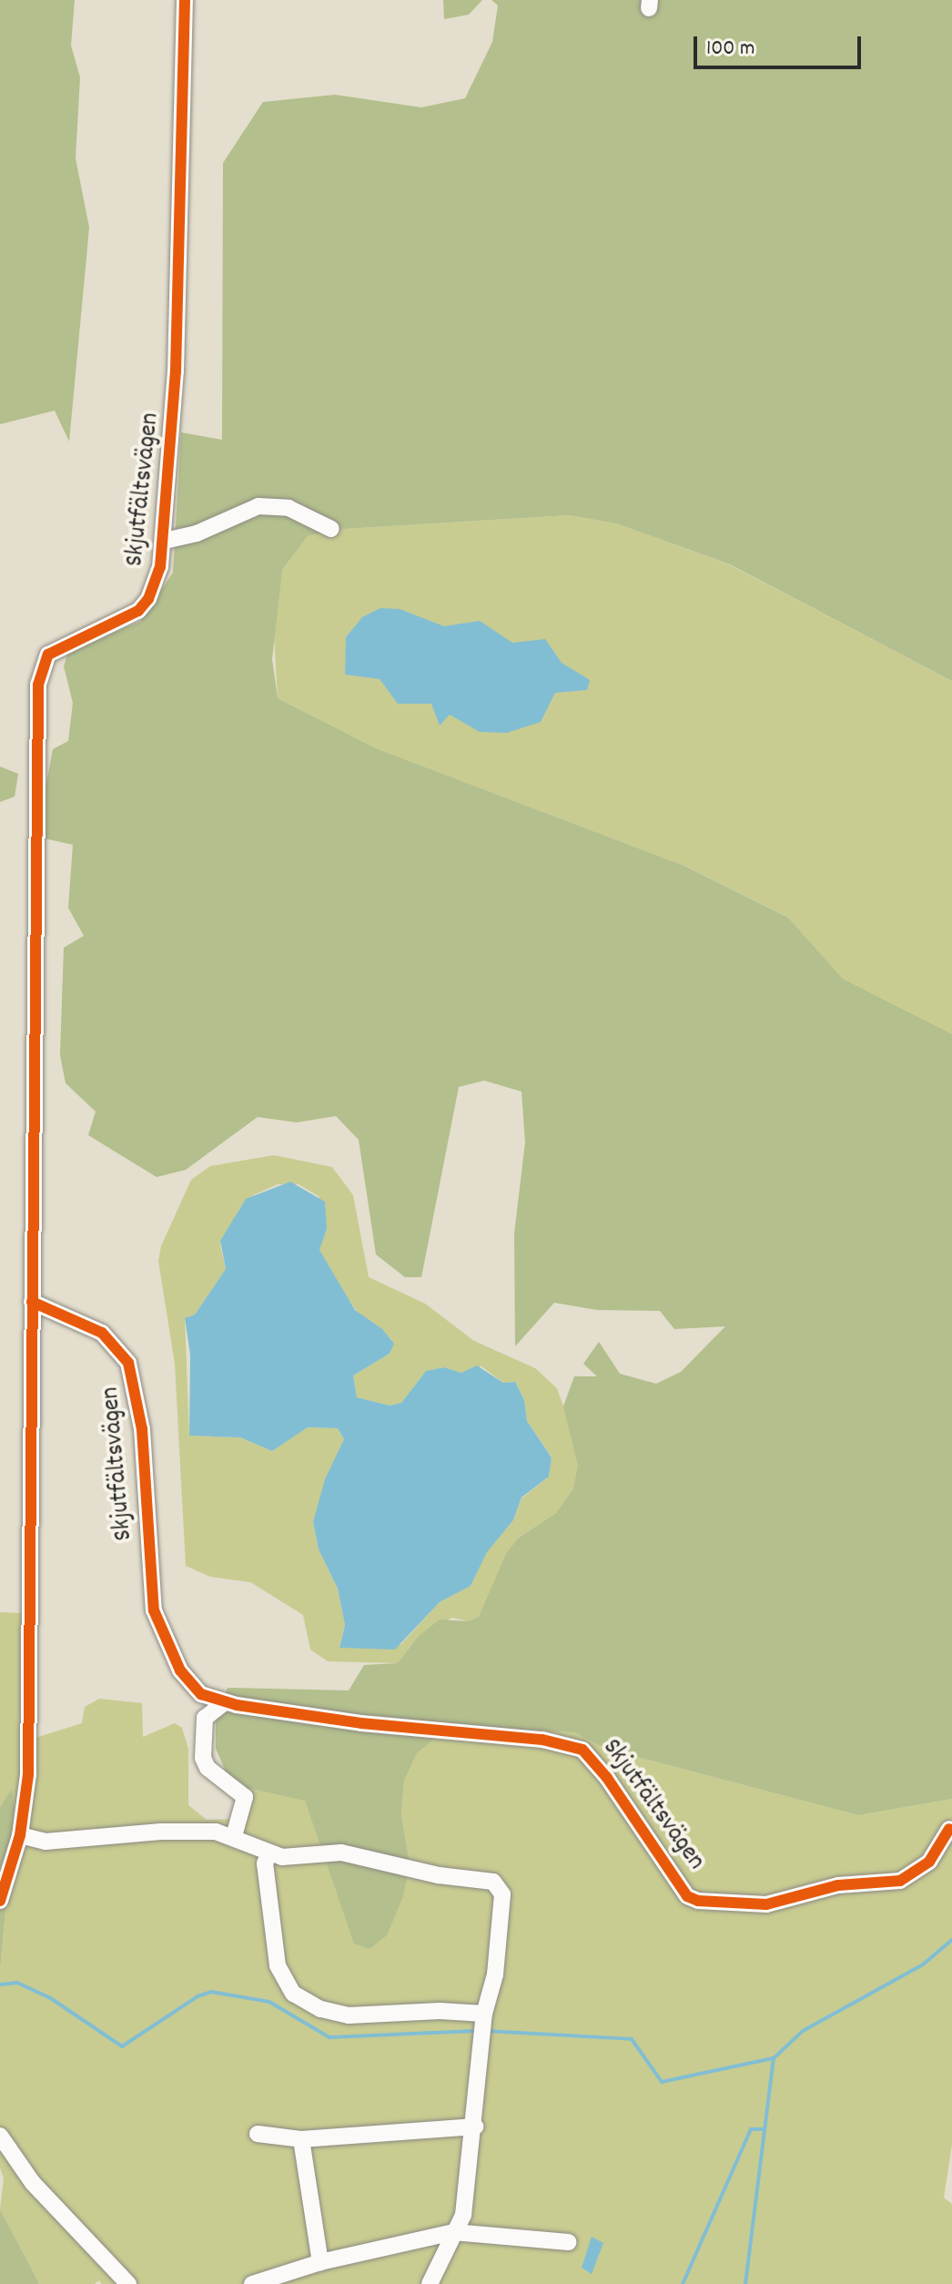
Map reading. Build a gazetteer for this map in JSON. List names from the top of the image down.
{
  "streets": {
    "street": ["Skjutfältsvägen"]
  },
  "scale_bar": "100 m"
}
